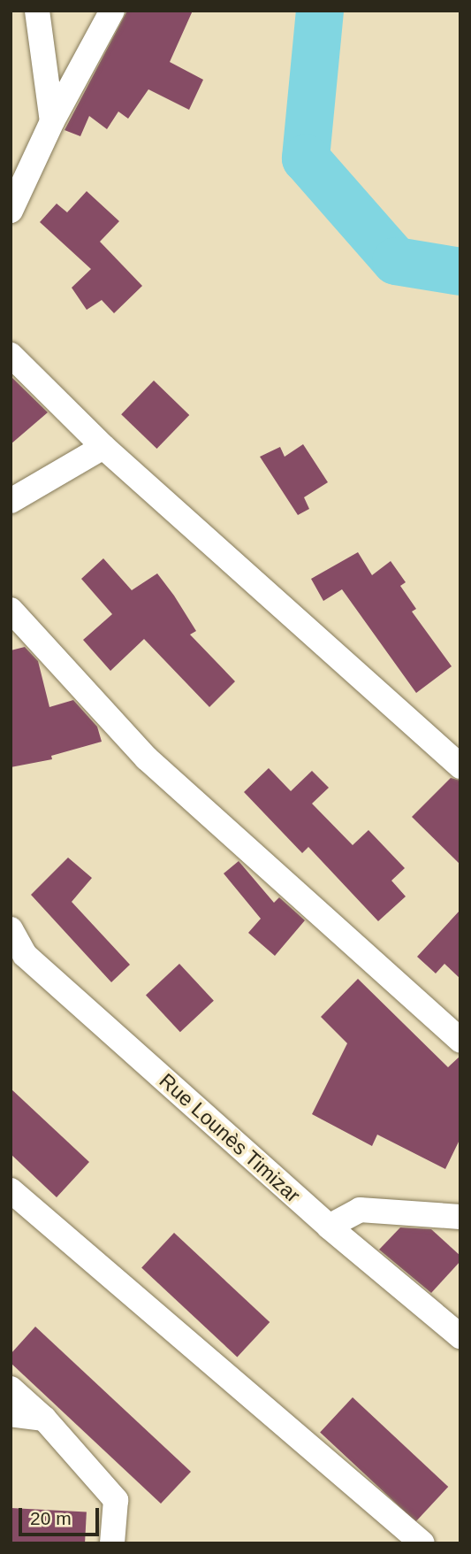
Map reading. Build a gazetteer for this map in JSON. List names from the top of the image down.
{
  "streets": {
    "street": ["Rue Lounès Timizar"]
  },
  "scale_bar": "20 m"
}
